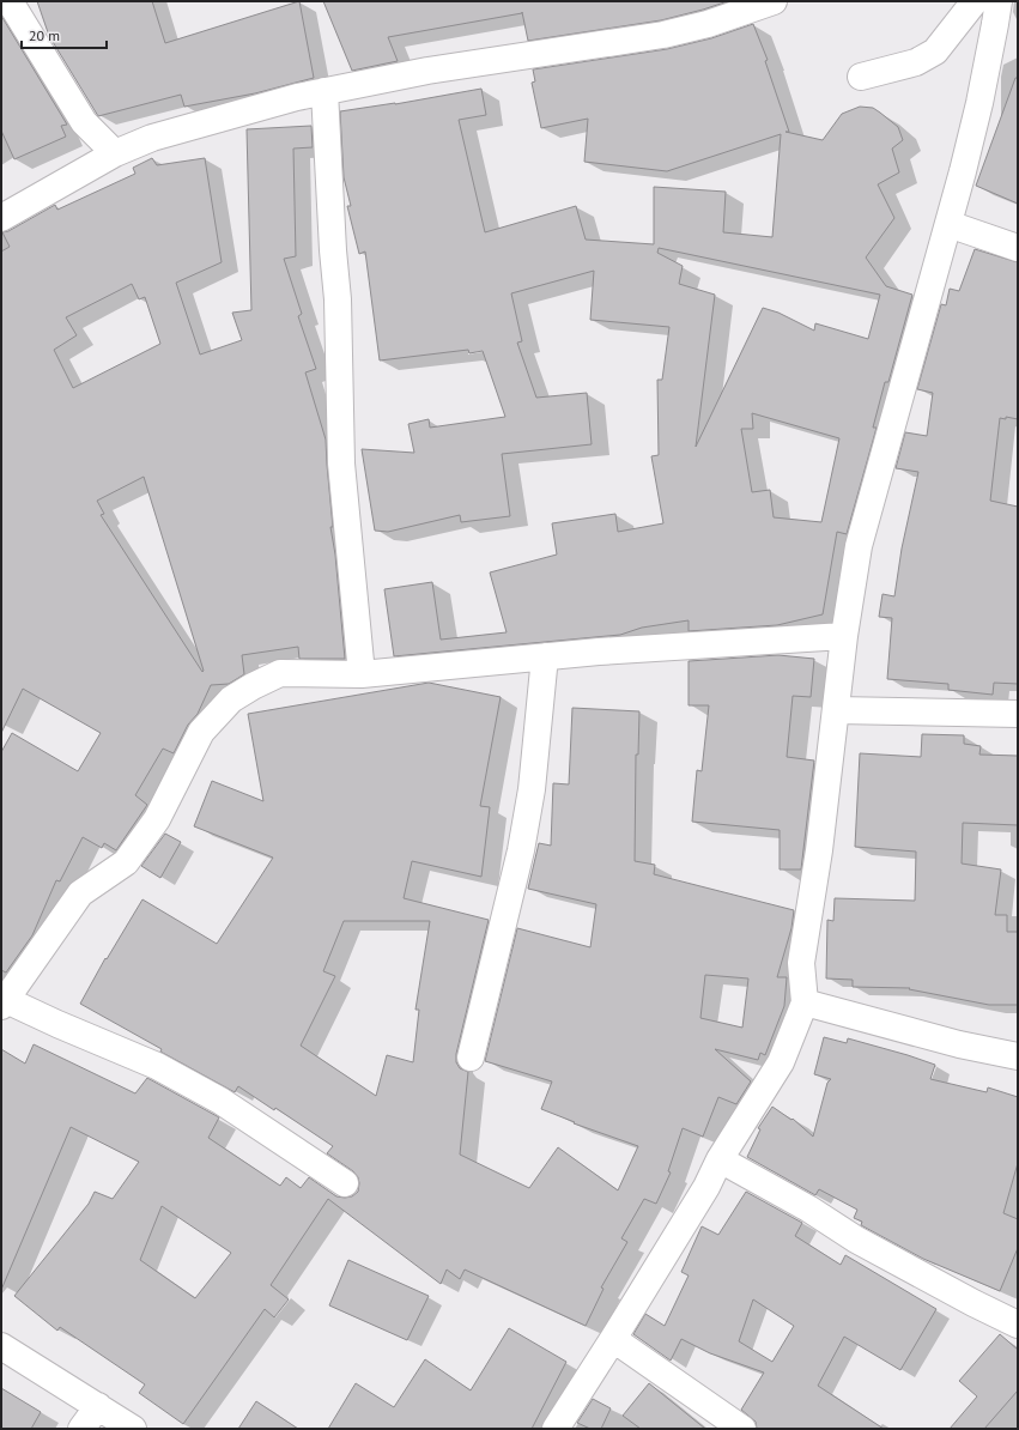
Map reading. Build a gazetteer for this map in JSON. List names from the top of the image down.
{
  "scale_bar": "20 m"
}
